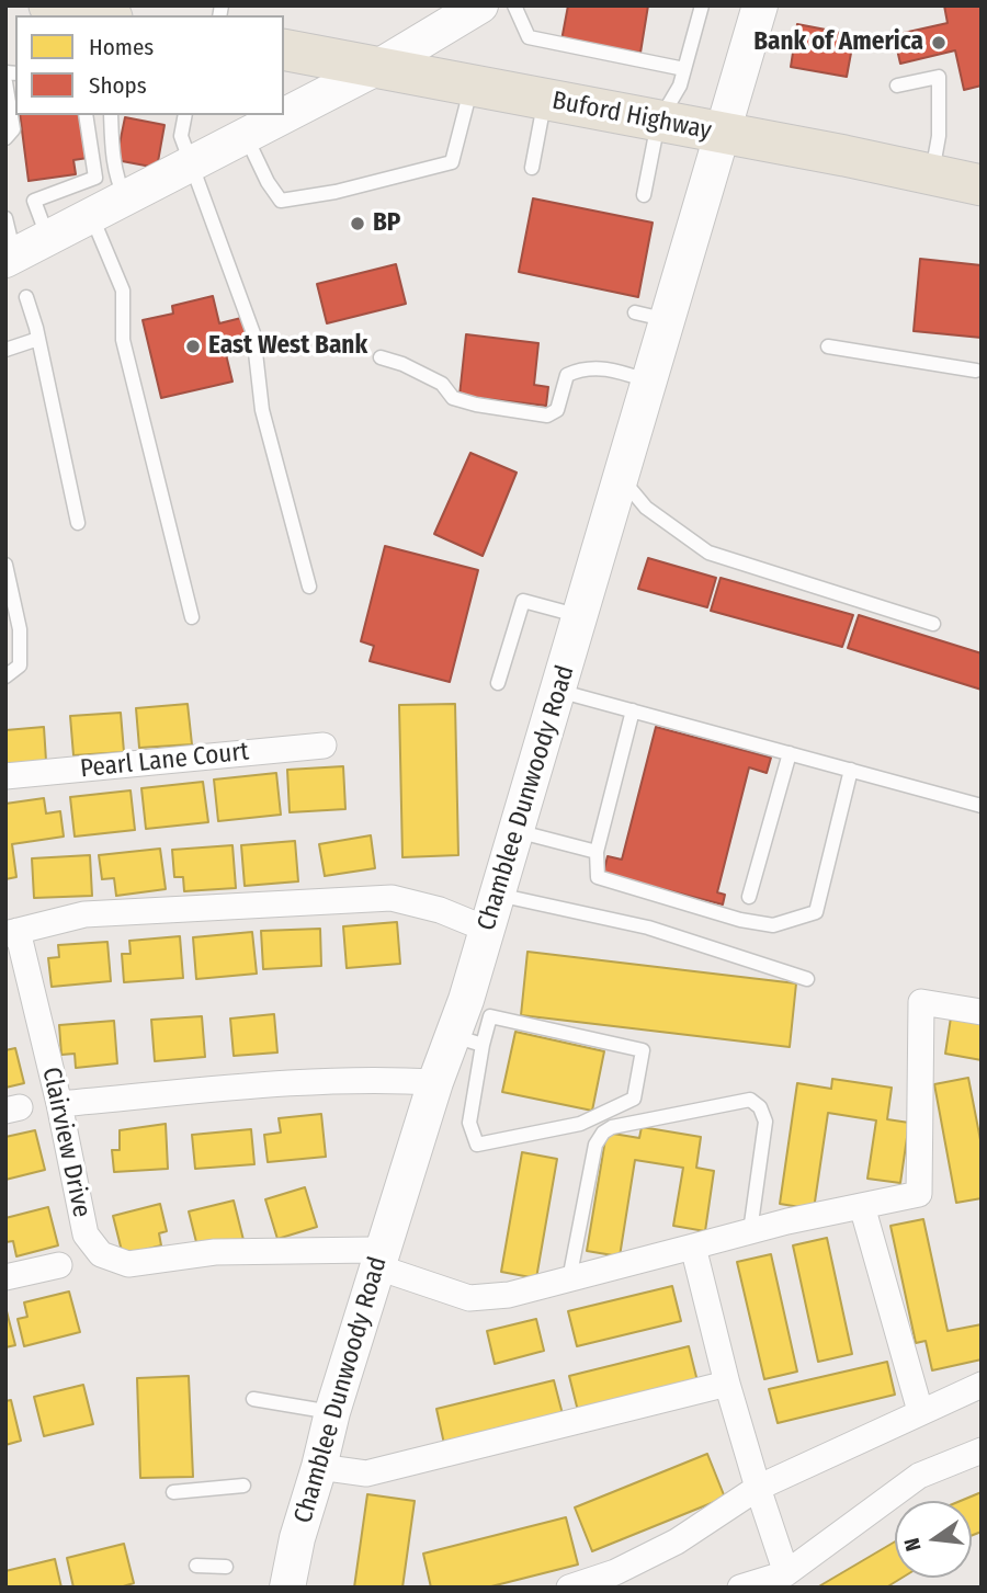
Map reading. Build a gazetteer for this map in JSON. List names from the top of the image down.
{
  "streets": {
    "main road": ["Buford Highway"],
    "street": ["Pearl Lane Court", "Chamblee Dunwoody Road", "Clairview Drive"]
  },
  "crossings": [
    ["Buford Highway", "Chamblee Dunwoody Road"],
    ["Chamblee Dunwoody Road", "Clairview Drive"]
  ],
  "places": ["Bank of America", "BP", "East West Bank"],
  "legend": ["Homes", "Shops"],
  "north": "left"
}
